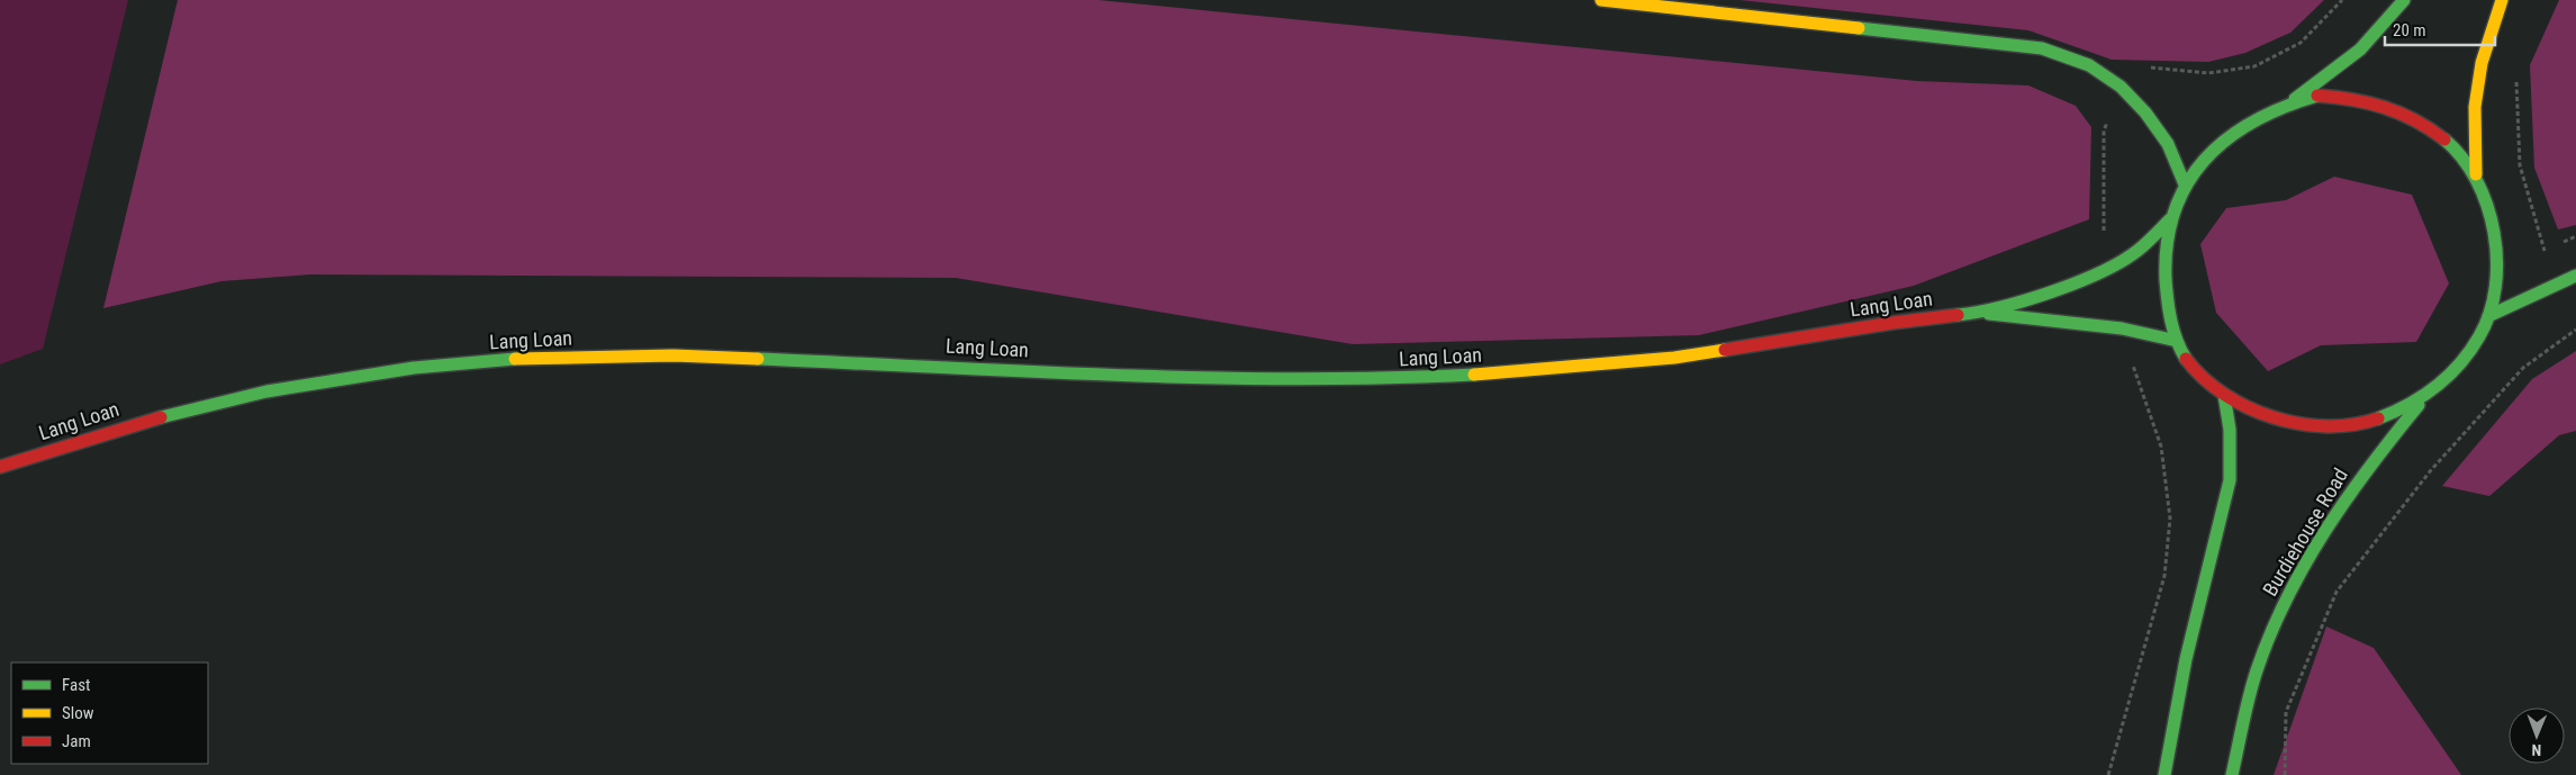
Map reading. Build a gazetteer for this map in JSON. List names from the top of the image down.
{
  "streets": {
    "main road": ["Lang Loan", "Burdiehouse Road"]
  },
  "legend": ["Fast", "Slow", "Jam"],
  "scale_bar": "20 m",
  "north": "bottom"
}
